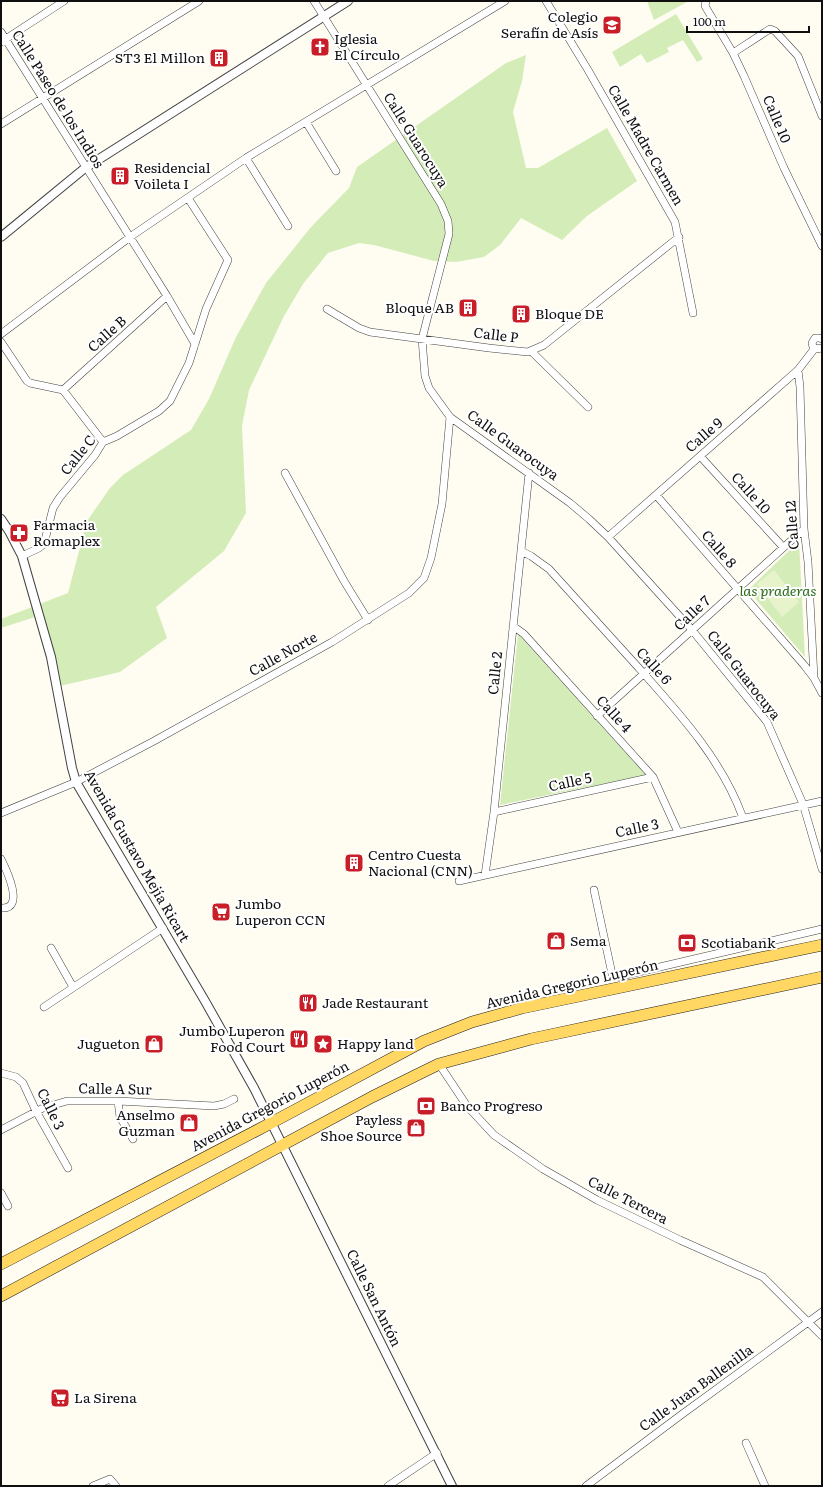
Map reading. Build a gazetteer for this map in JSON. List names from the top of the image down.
{
  "streets": {
    "main road": ["Avenida Gregorio Luperón"],
    "street": [
      "Calle Paseo de los Indios",
      "Calle 10",
      "Calle Guarocuya",
      "Calle Madre Carmen",
      "Calle B",
      "Calle P",
      "Calle 9",
      "Calle C",
      "Calle 12",
      "Calle 8",
      "Calle 7",
      "Calle Norte",
      "Calle 6",
      "Calle 2",
      "Calle 4",
      "Calle 5",
      "Calle 3",
      "Avenida Gustavo Mejía Ricart",
      "Calle A Sur",
      "Calle Tercera",
      "Calle San Antón",
      "Calle Juan Ballenilla"
    ]
  },
  "crossings": [
    ["Calle Paseo de los Indios", "Calle B"],
    ["Calle Paseo de los Indios", "Calle C"],
    ["Calle 10", "Calle 9"],
    ["Calle 10", "Calle 7"],
    ["Calle Guarocuya", "Calle P"],
    ["Calle Guarocuya", "Calle 9"],
    ["Calle Guarocuya", "Calle 7"],
    ["Calle Guarocuya", "Calle Norte"],
    ["Calle Guarocuya", "Calle 2"],
    ["Calle Guarocuya", "Calle 3"],
    ["Calle Madre Carmen", "Calle P"],
    ["Calle 9", "Calle 12"],
    ["Calle 9", "Calle 8"],
    ["Calle C", "Avenida Gustavo Mejía Ricart"],
    ["Calle 12", "Calle 8"],
    ["Calle 12", "Calle 7"],
    ["Calle 8", "Calle 7"],
    ["Calle 7", "Calle 6"],
    ["Calle 7", "Calle 4"],
    ["Calle Norte", "Avenida Gustavo Mejía Ricart"],
    ["Calle 6", "Calle 2"],
    ["Calle 6", "Calle 3"],
    ["Calle 2", "Calle 4"],
    ["Calle 2", "Calle 5"],
    ["Calle 2", "Calle 3"],
    ["Calle 4", "Calle 5"],
    ["Calle 4", "Calle 3"],
    ["Calle 3", "Calle A Sur"],
    ["Avenida Gustavo Mejía Ricart", "Avenida Gregorio Luperón"],
    ["Avenida Gustavo Mejía Ricart", "Calle San Antón"],
    ["Avenida Gregorio Luperón", "Calle San Antón"],
    ["Calle Tercera", "Calle Juan Ballenilla"]
  ],
  "parks": ["las praderas"],
  "places": {
    "school or university": ["Colegio Serafín de Asís"],
    "church": ["Iglesia El Círculo"],
    "building": [
      "ST3 El Millon",
      "Residencial Voileta I",
      "Bloque AB",
      "Bloque DE",
      "Centro Cuesta Nacional (CNN)"
    ],
    "pharmacy": ["Farmacia Romaplex"],
    "supermarket": ["Jumbo Luperon CCN", "La Sirena"],
    "shop": [
      "Sema",
      "Jugueton",
      "Anselmo Guzman",
      "Payless Shoe Source"
    ],
    "bank": ["Scotiabank", "Banco Progreso"],
    "restaurant": ["Jade Restaurant", "Jumbo Luperon Food Court"],
    "place": ["Happy land"]
  },
  "scale_bar": "100 m"
}
